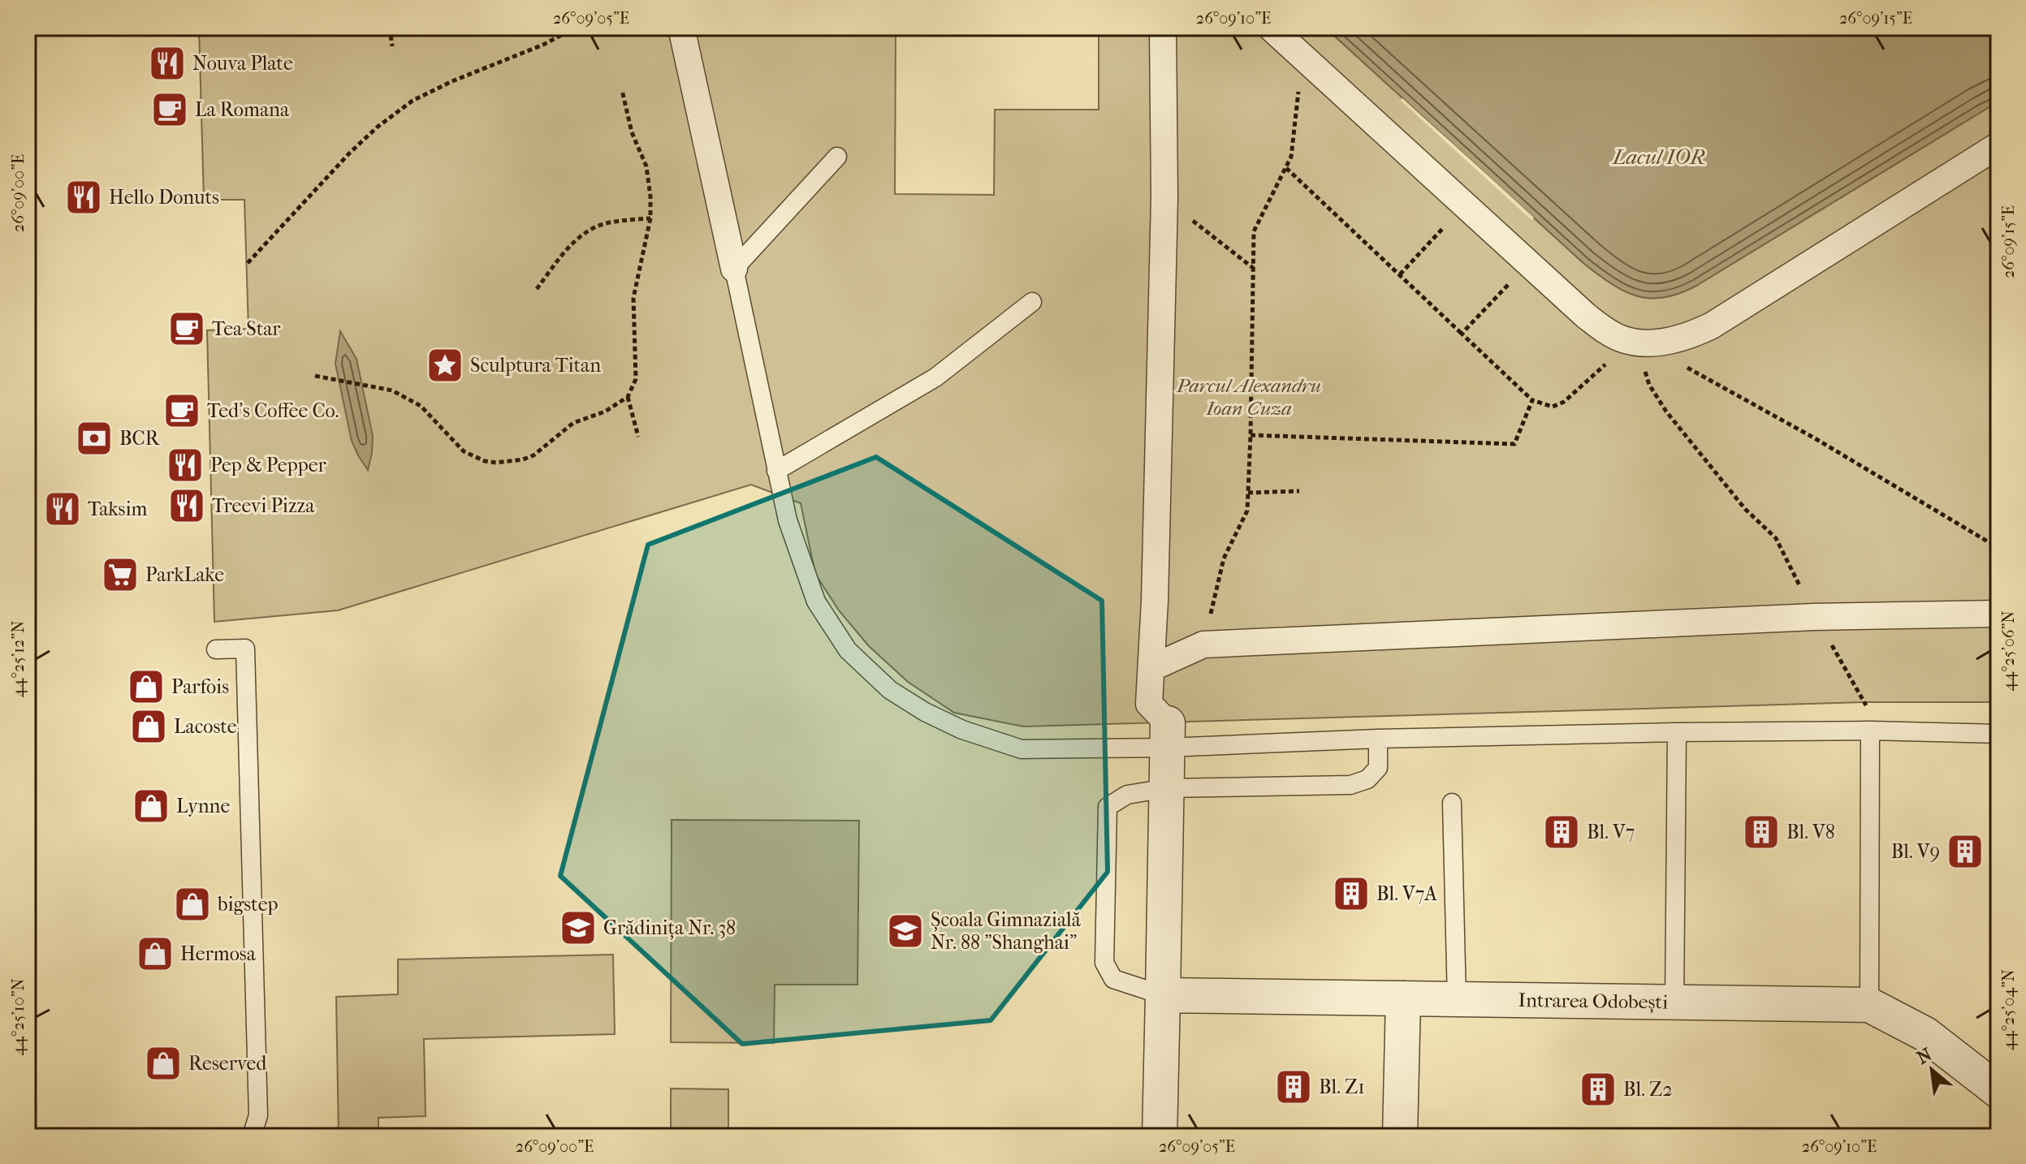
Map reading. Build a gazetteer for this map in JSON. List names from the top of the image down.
{
  "streets": {
    "street": ["Intrarea Odobești"]
  },
  "water": ["Lacul IOR"],
  "parks": ["Parcul Alexandru Ioan Cuza"],
  "places": {
    "restaurant": [
      "Nouva Plate",
      "Hello Donuts",
      "Pep & Pepper",
      "Treevi Pizza",
      "Taksim"
    ],
    "cafe": ["La Romana", "Tea Star", "Ted's Coffee Co."],
    "place": ["Sculptura Titan"],
    "bank": ["BCR"],
    "supermarket": ["ParkLake"],
    "shop": [
      "Parfois",
      "Lacoste",
      "Lynne",
      "bigstep",
      "Hermosa",
      "Reserved"
    ],
    "building": [
      "Bl. V7",
      "Bl. V8",
      "Bl. V9",
      "Bl. V7A",
      "Bl. Z1",
      "Bl. Z2"
    ],
    "school or university": ["Grădinița Nr. 38", "Școala Gimnazială Nr. 88 \"Shanghai\""]
  },
  "north": "top left",
  "coordinates": [
    "26°09'05\"E",
    "26°09'10\"E",
    "26°09'15\"E",
    "26°09'00\"E",
    "44°25'06\"N",
    "44°25'12\"N",
    "44°25'04\"N",
    "44°25'10\"N"
  ]
}
